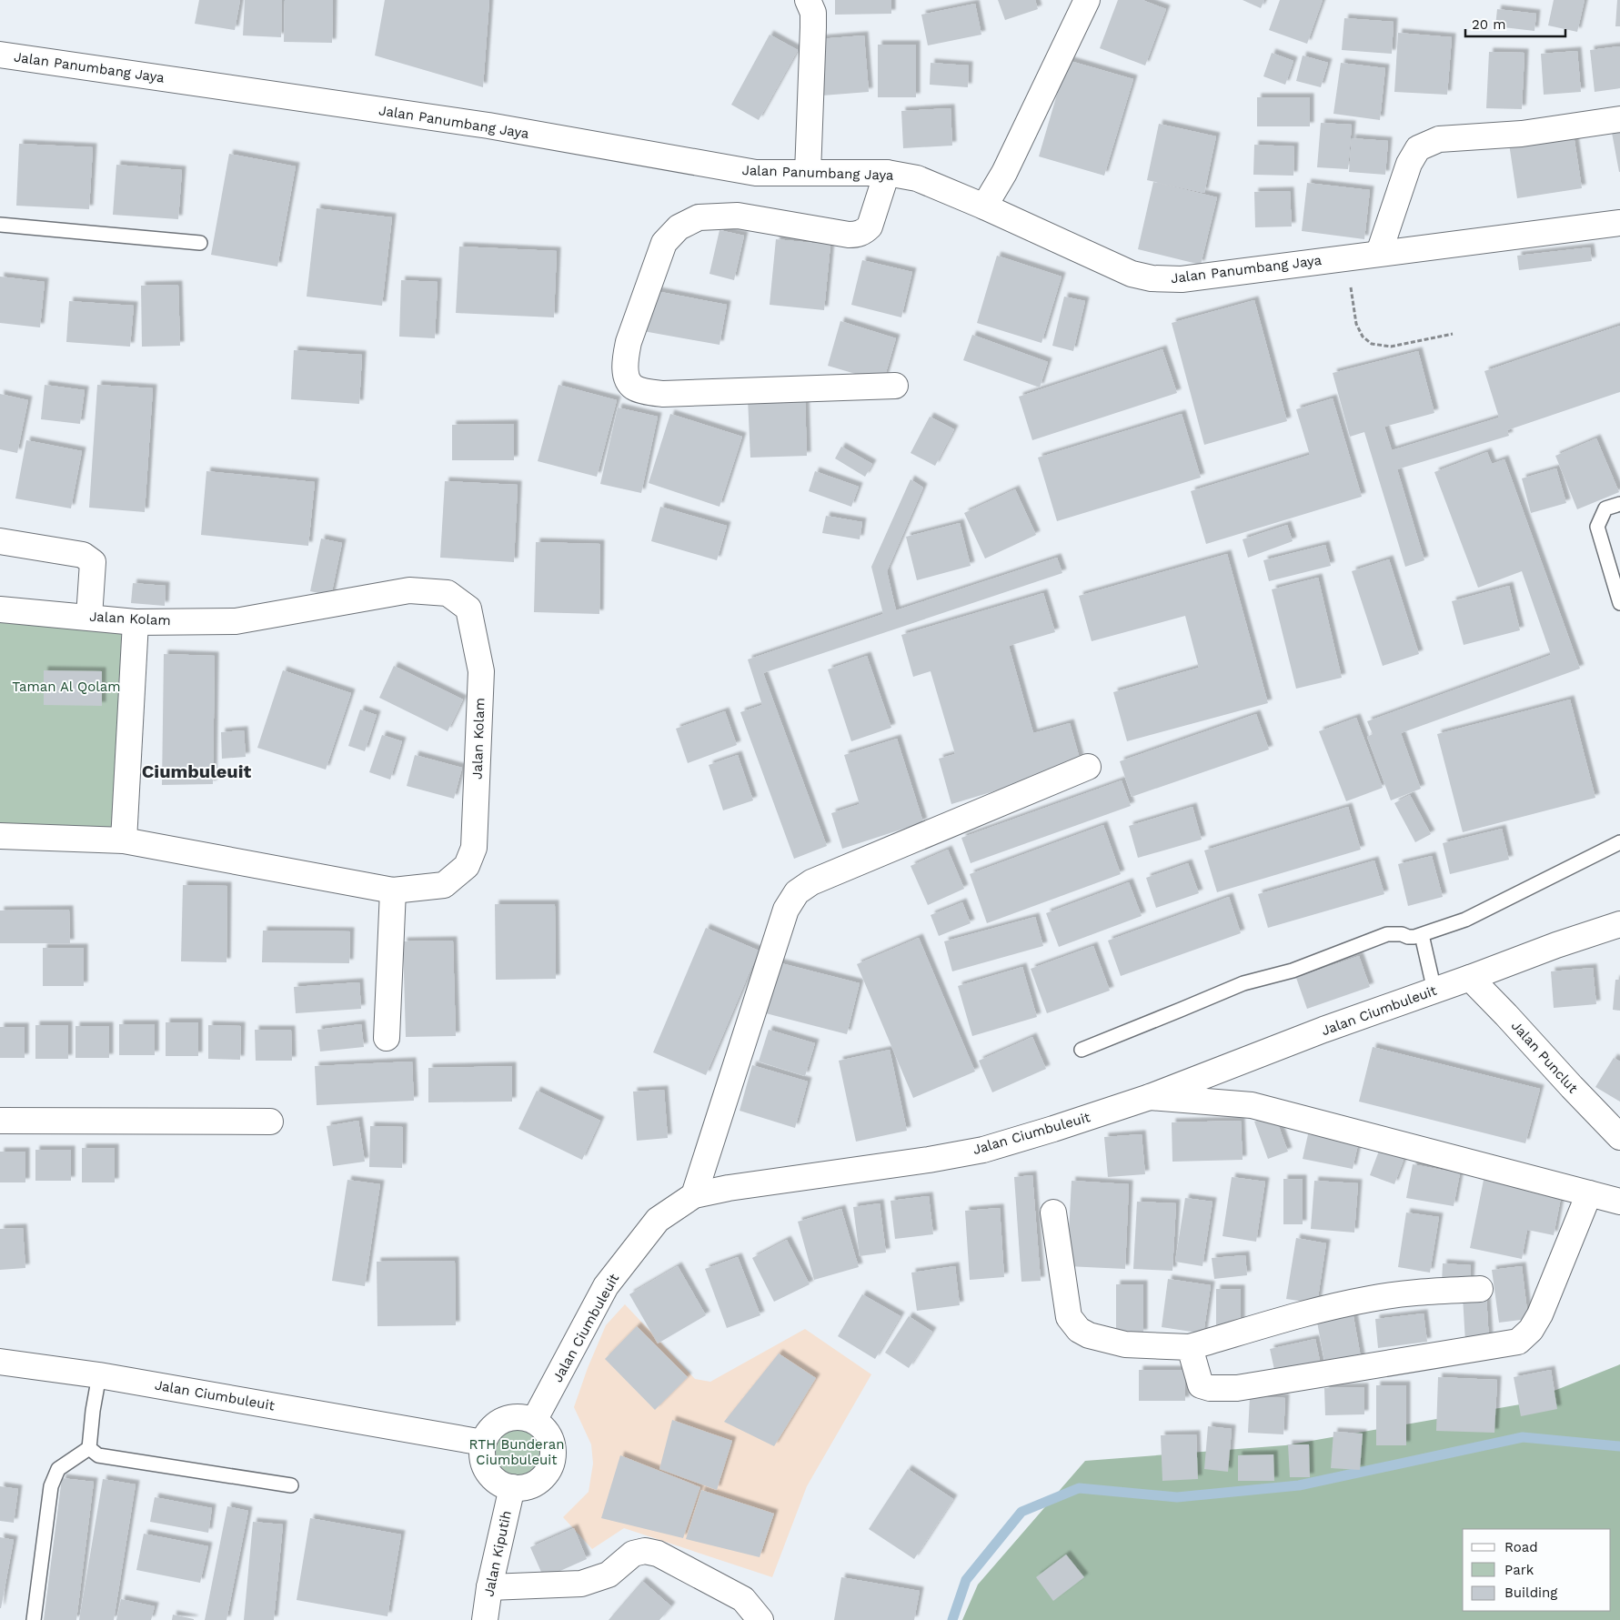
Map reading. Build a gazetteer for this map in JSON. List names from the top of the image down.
{
  "streets": {
    "street": [
      "Jalan Panumbang Jaya",
      "Jalan Kolam",
      "Jalan Ciumbuleuit",
      "Jalan Punclut",
      "Jalan Kiputih"
    ]
  },
  "crossings": [
    ["Jalan Ciumbuleuit", "Jalan Punclut"],
    ["Jalan Ciumbuleuit", "Jalan Kiputih"]
  ],
  "districts": ["Ciumbuleuit"],
  "parks": ["Taman Al Qolam", "RTH Bunderan Ciumbuleuit"],
  "legend": ["Road", "Park", "Building"],
  "scale_bar": "20 m"
}
